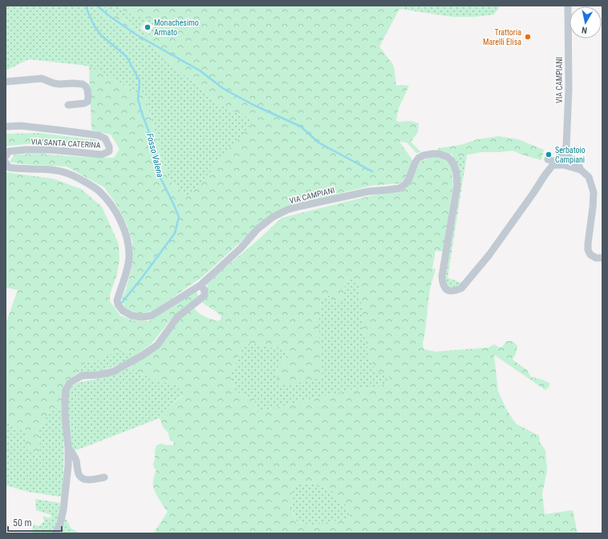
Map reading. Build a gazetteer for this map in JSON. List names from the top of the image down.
{
  "streets": {
    "street": ["VIA CAMPIANI", "VIA SANTA CATERINA"]
  },
  "water": ["Fosso Valena"],
  "places": ["Monachesimo Armato", "Trattoria Marelli Elisa", "Serbatoio Campiani"],
  "scale_bar": "50 m",
  "north": "bottom"
}
